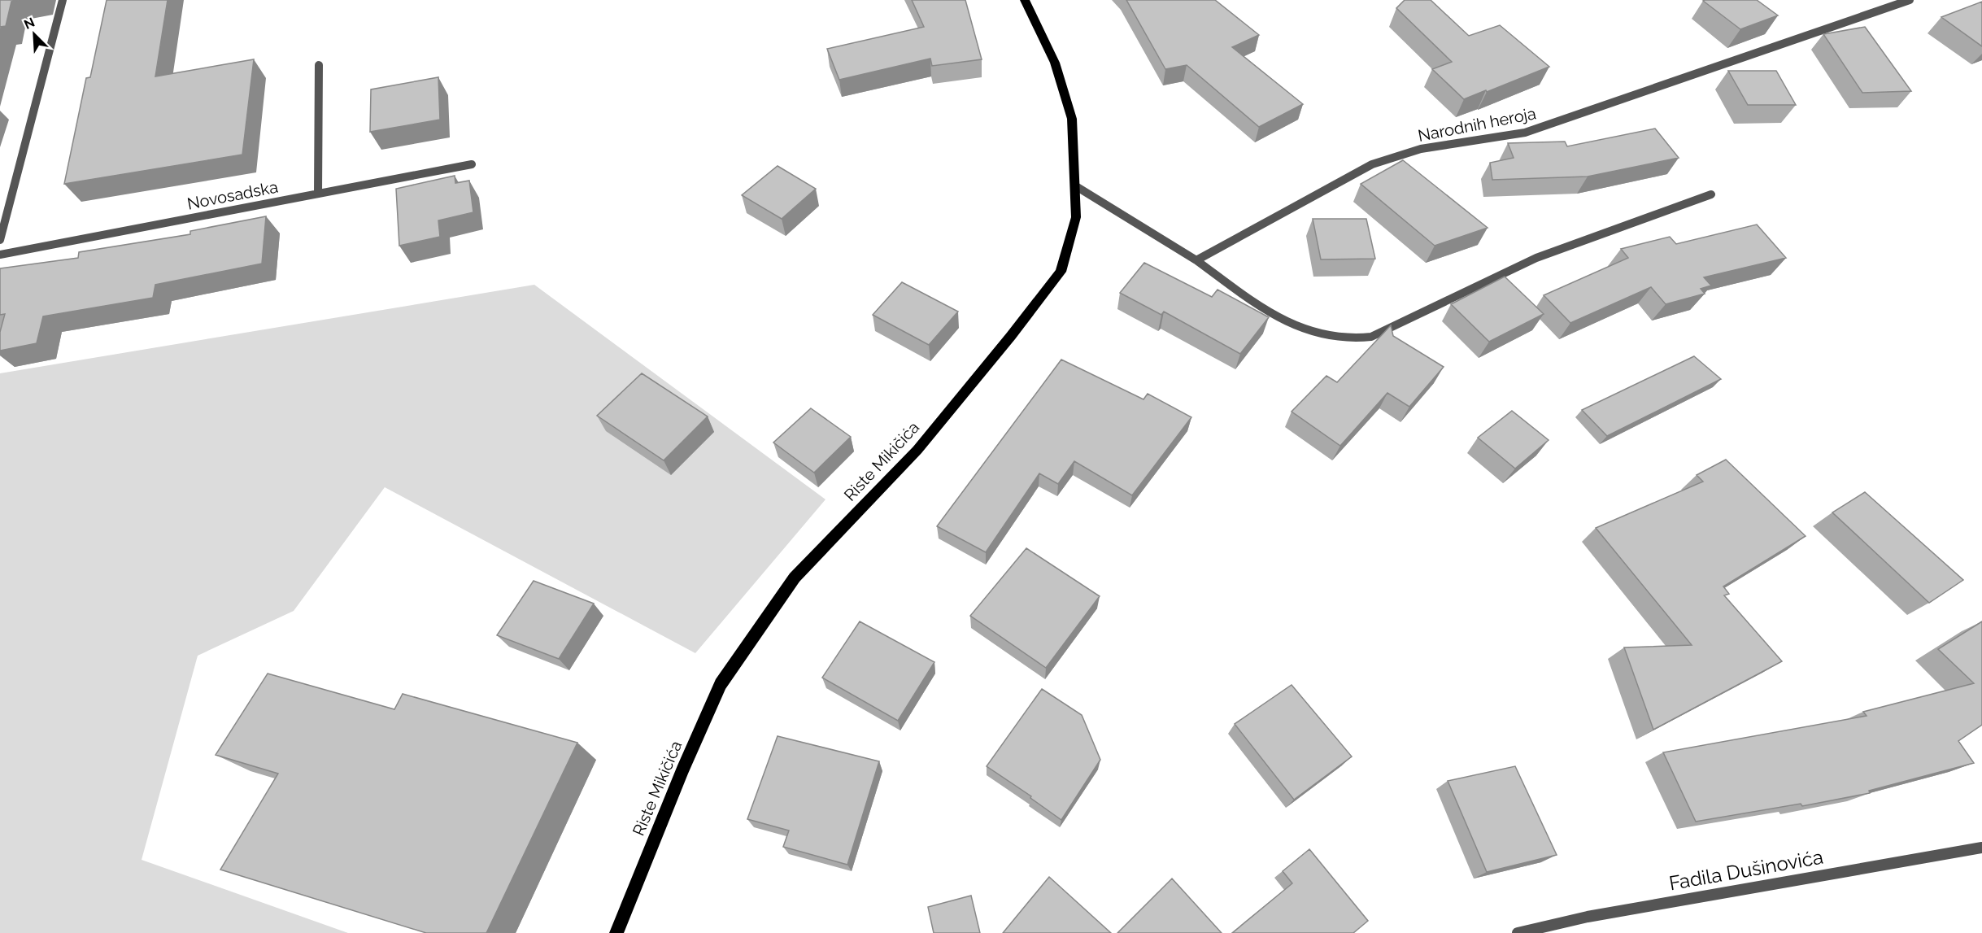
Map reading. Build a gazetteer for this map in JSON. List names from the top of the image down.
{
  "streets": {
    "main road": ["Riste Mikičića"],
    "street": ["Narodnih heroja", "Novosadska", "Fadila Dušinovića"]
  },
  "north": "top left"
}
